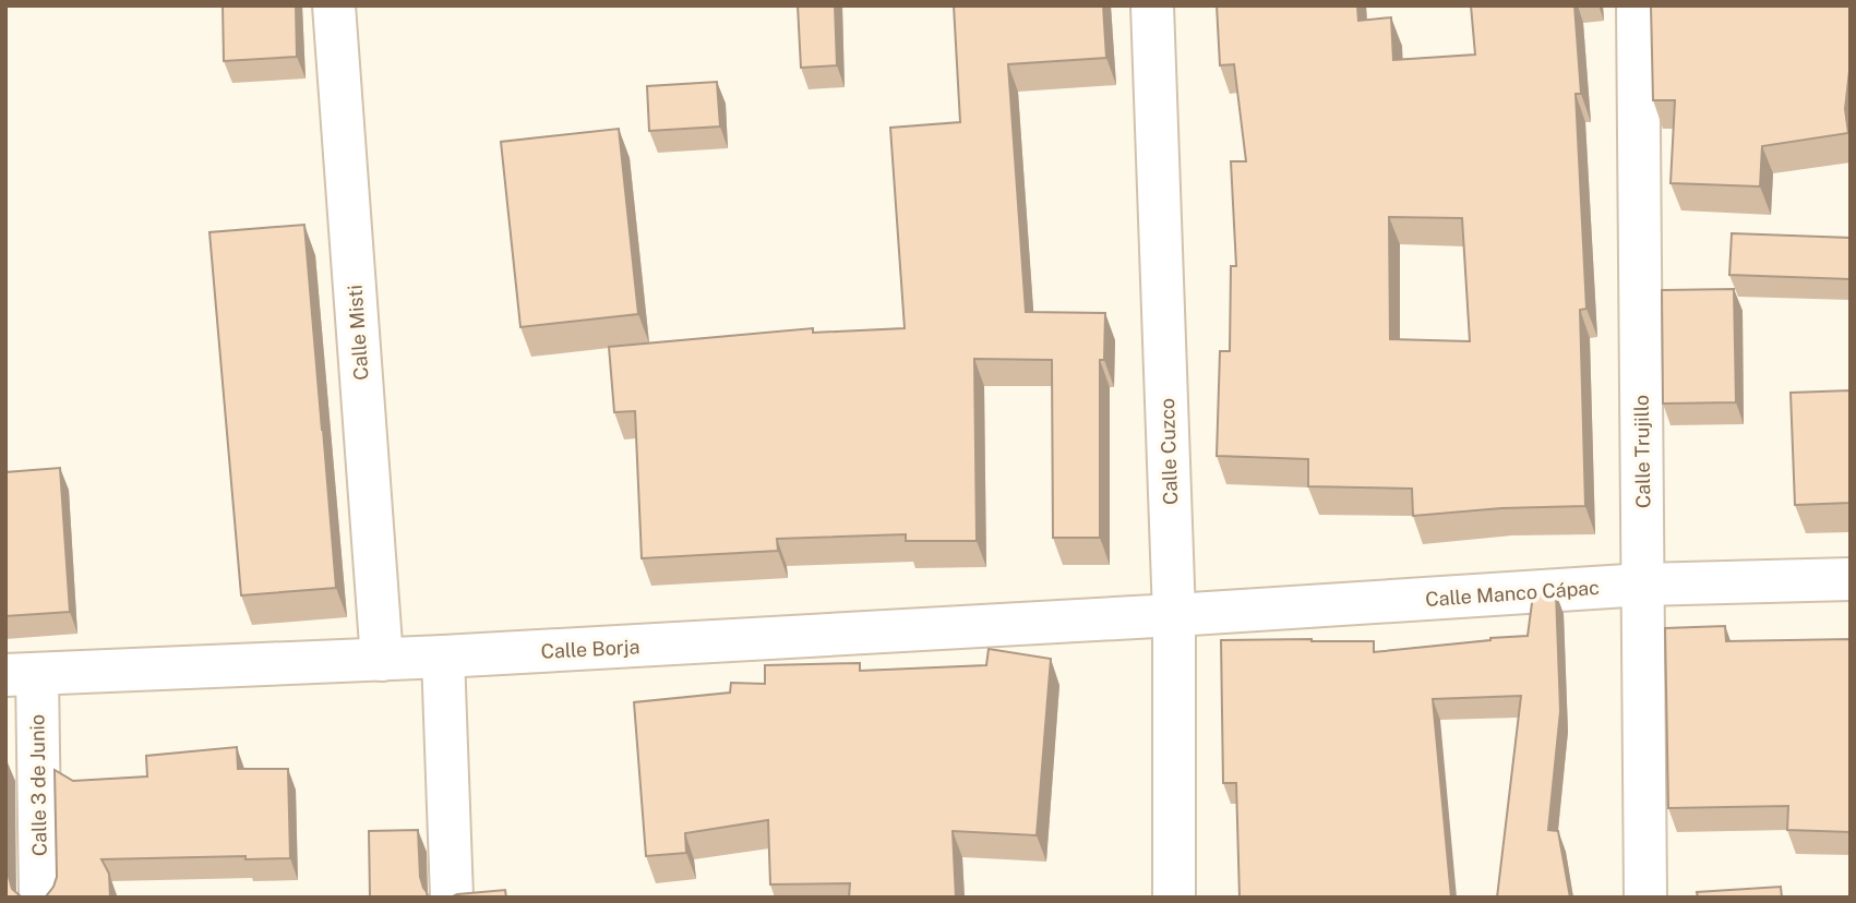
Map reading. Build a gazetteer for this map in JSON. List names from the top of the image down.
{
  "streets": {
    "street": [
      "Calle Misti",
      "Calle Cuzco",
      "Calle Trujillo",
      "Calle Manco Cápac",
      "Calle Borja",
      "Calle 3 de Junio"
    ]
  },
  "crossings": [
    ["Calle Misti", "Calle Borja"],
    ["Calle Cuzco", "Calle Manco Cápac"],
    ["Calle Cuzco", "Calle Borja"],
    ["Calle Trujillo", "Calle Manco Cápac"],
    ["Calle Manco Cápac", "Calle Borja"],
    ["Calle Borja", "Calle 3 de Junio"]
  ]
}
